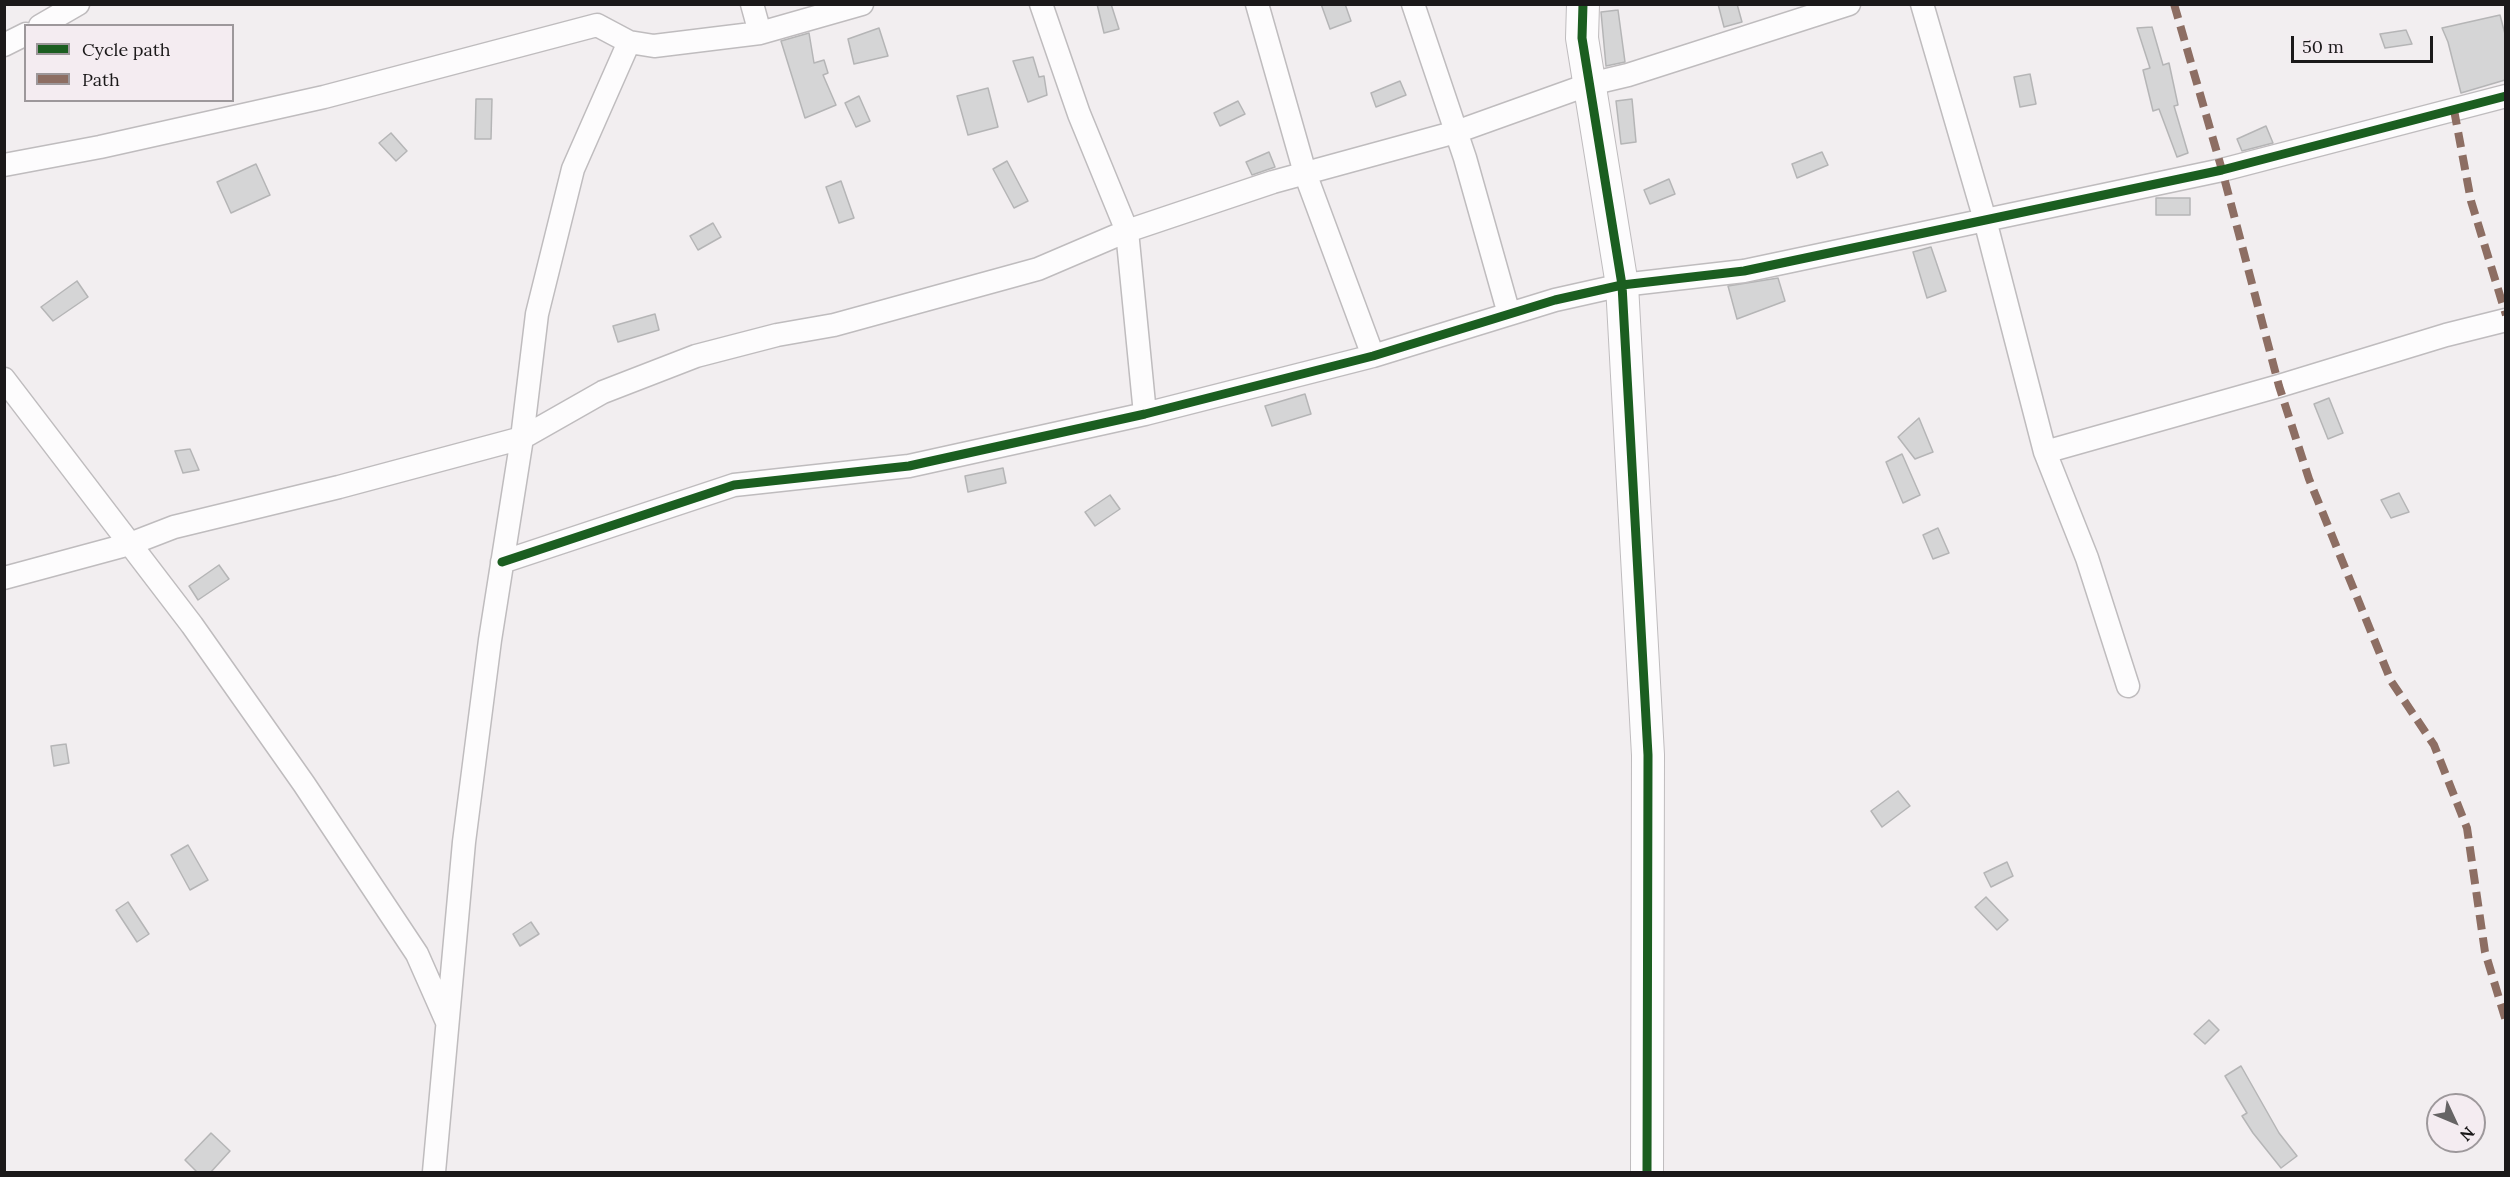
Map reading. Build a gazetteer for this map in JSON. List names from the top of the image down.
{
  "legend": ["Cycle path", "Path"],
  "scale_bar": "50 m",
  "north": "bottom right"
}
